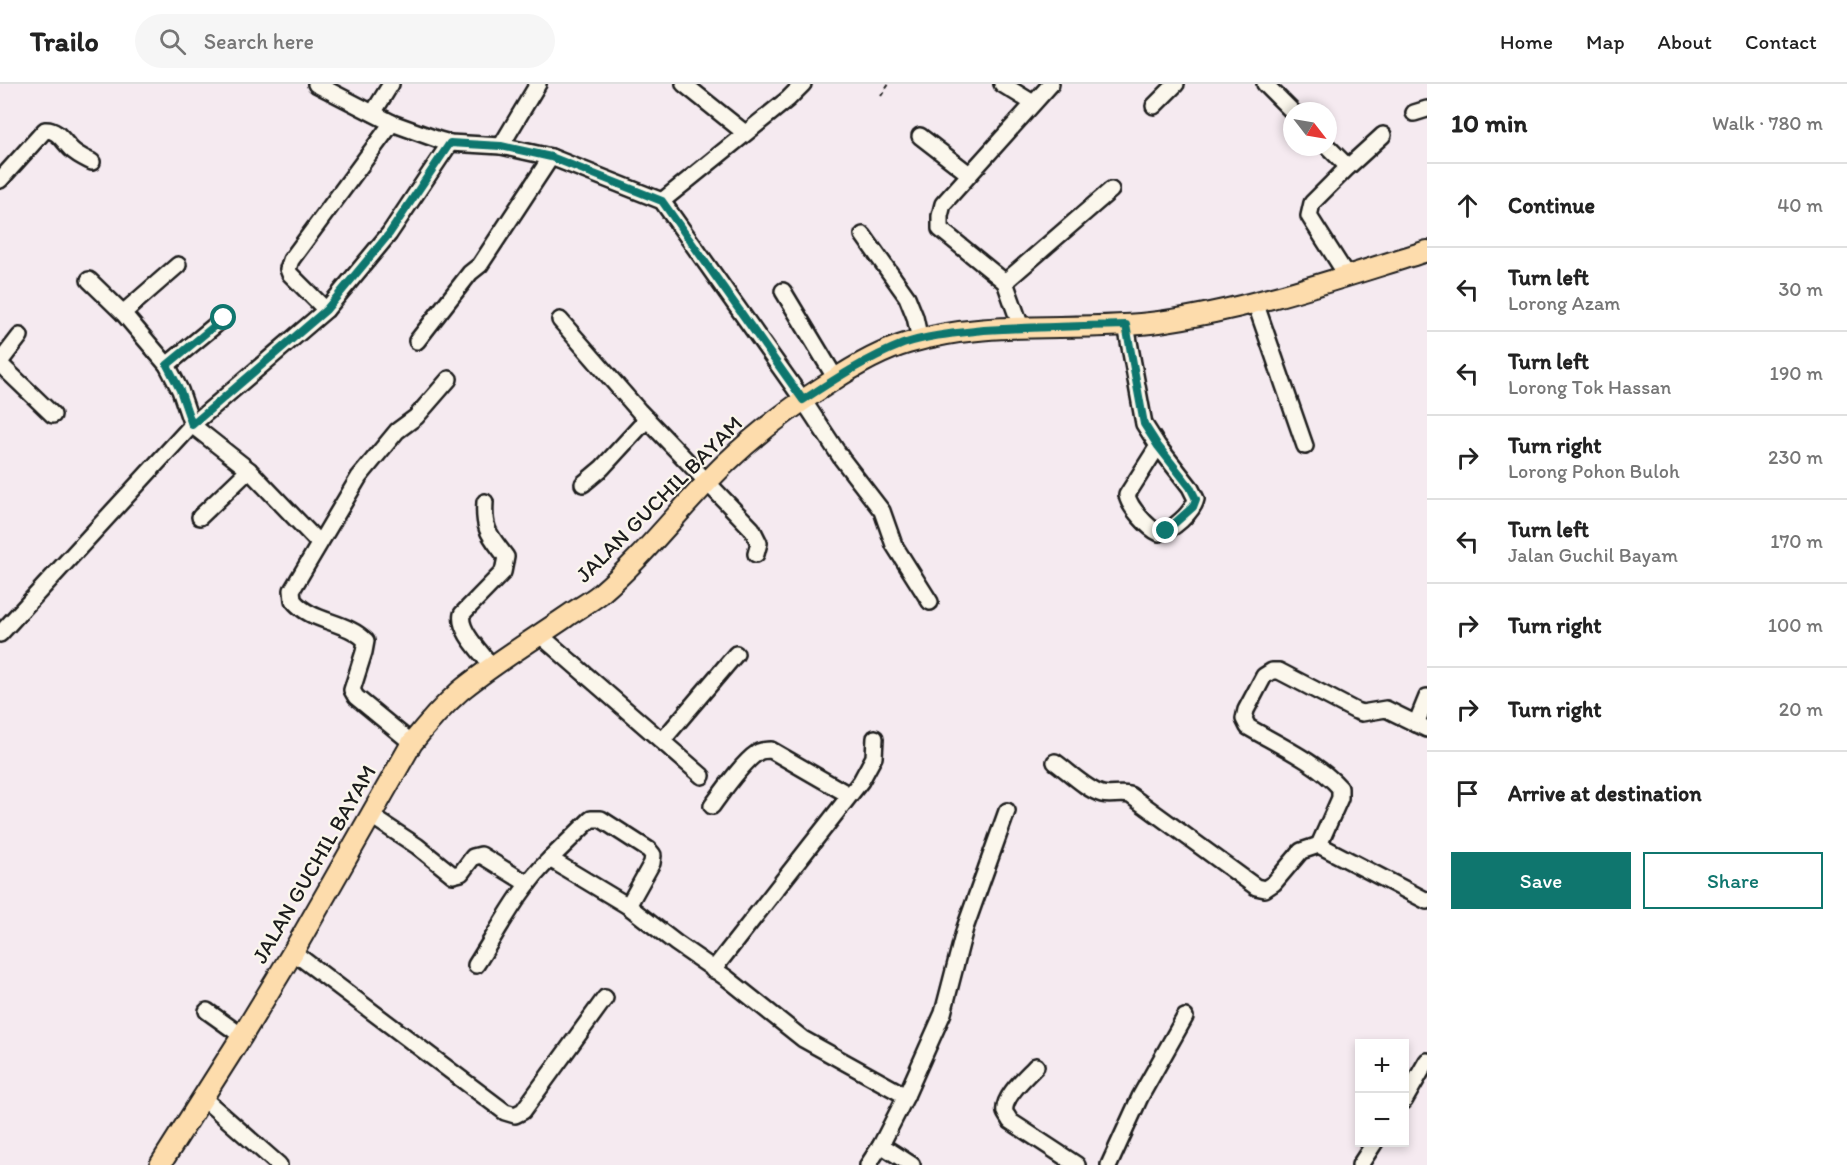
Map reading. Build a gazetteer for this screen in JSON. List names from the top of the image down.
{
  "streets": {
    "main road": ["JALAN GUCHIL BAYAM"]
  },
  "north": "bottom right",
  "page": {
    "header": "Trailo",
    "search": "Search here",
    "nav": [
      "Home",
      "Map",
      "About",
      "Contact"
    ],
    "heading": ["10 min", "Walk · 780 m"],
    "list": [
      ["Continue", "40 m"],
      ["Turn left", "Lorong Azam", "30 m"],
      ["Turn left", "Lorong Tok Hassan", "190 m"],
      ["Turn right", "Lorong Pohon Buloh", "230 m"],
      ["Turn left", "Jalan Guchil Bayam", "170 m"],
      ["Turn right", "100 m"],
      ["Turn right", "20 m"],
      "Arrive at destination"
    ],
    "buttons": ["Save", "Share"],
    "map_buttons": ["+", "−"]
  }
}
